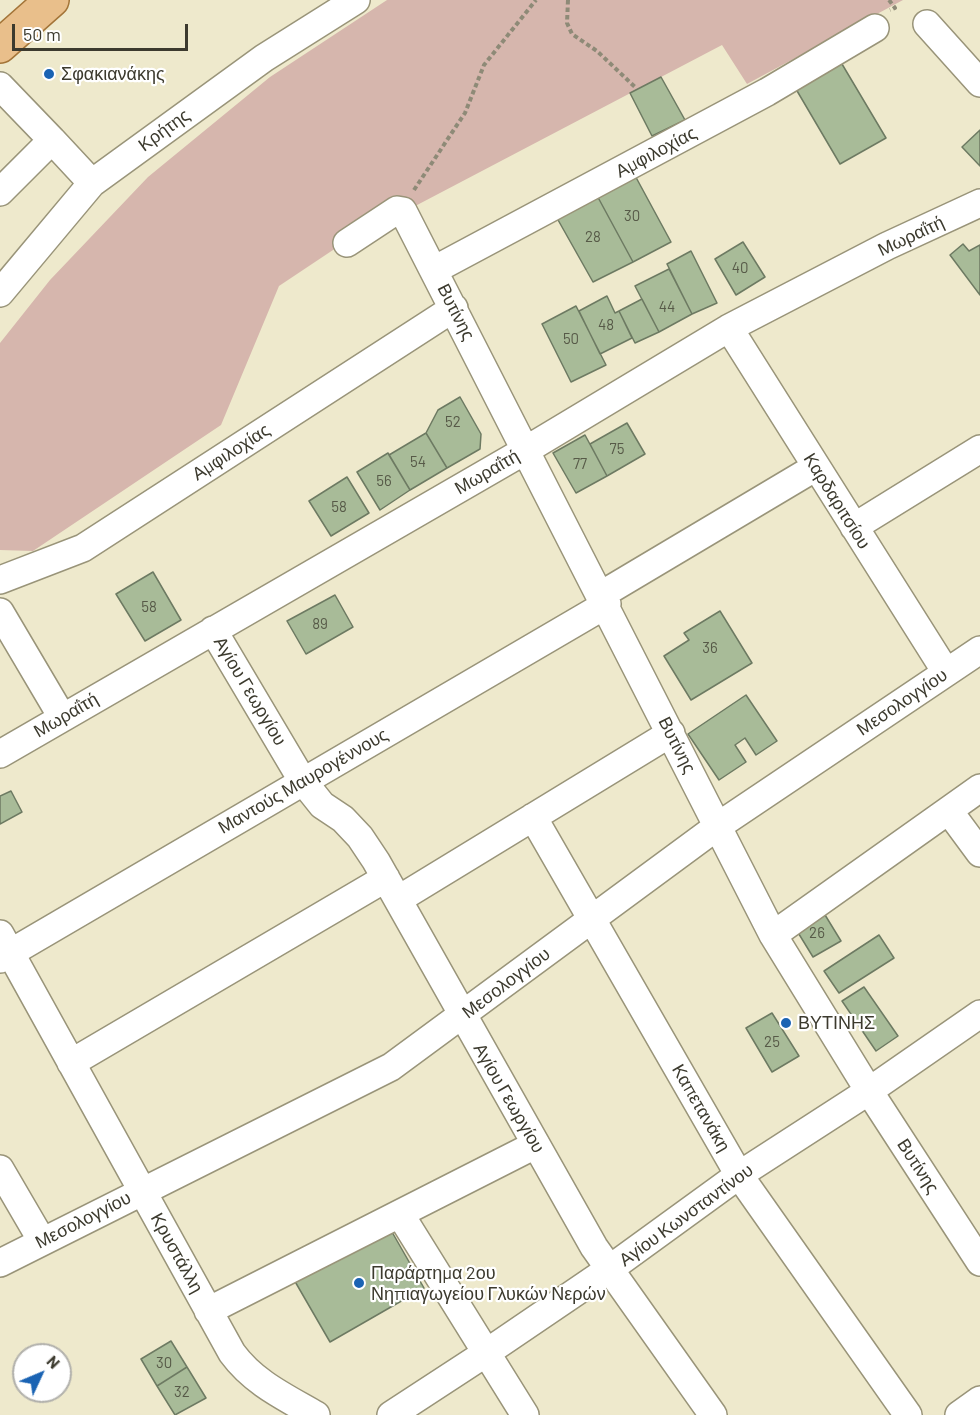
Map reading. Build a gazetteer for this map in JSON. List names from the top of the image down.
{
  "streets": {
    "street": [
      "Κρήτης",
      "Αμφιλοχίας",
      "Μωραΐτή",
      "Βυτίνης",
      "Καρδαριτσίου",
      "Αγίου Γεωργίου",
      "Μεσολογγίου",
      "Μαντούς Μαυρογέννους",
      "Καπετανάκη",
      "Αγίου Κωνσταντίνου",
      "Κρυστάλλη"
    ]
  },
  "crossings": [
    ["Αμφιλοχίας", "Βυτίνης"],
    ["Μωραΐτή", "Βυτίνης"],
    ["Μωραΐτή", "Καρδαριτσίου"],
    ["Μωραΐτή", "Αγίου Γεωργίου"],
    ["Βυτίνης", "Μεσολογγίου"],
    ["Βυτίνης", "Μαντούς Μαυρογέννους"],
    ["Βυτίνης", "Αγίου Κωνσταντίνου"],
    ["Καρδαριτσίου", "Μεσολογγίου"],
    ["Καρδαριτσίου", "Μαντούς Μαυρογέννους"],
    ["Αγίου Γεωργίου", "Μεσολογγίου"],
    ["Αγίου Γεωργίου", "Μαντούς Μαυρογέννους"],
    ["Αγίου Γεωργίου", "Αγίου Κωνσταντίνου"],
    ["Μεσολογγίου", "Καπετανάκη"],
    ["Μεσολογγίου", "Κρυστάλλη"],
    ["Μαντούς Μαυρογέννους", "Κρυστάλλη"],
    ["Καπετανάκη", "Αγίου Κωνσταντίνου"]
  ],
  "places": ["Σφακιανάκης", "ΒΥΤΙΝΗΣ", "Παράρτημα 2ου Νηπιαγωγείου Γλυκών Νερών"],
  "house_numbers": [
    "30",
    "28",
    "40",
    "44",
    "48",
    "50",
    "52",
    "75",
    "54",
    "77",
    "56",
    "58",
    "58",
    "89",
    "36",
    "26",
    "25",
    "30",
    "32"
  ],
  "scale_bar": "50 m",
  "north": "top right"
}
